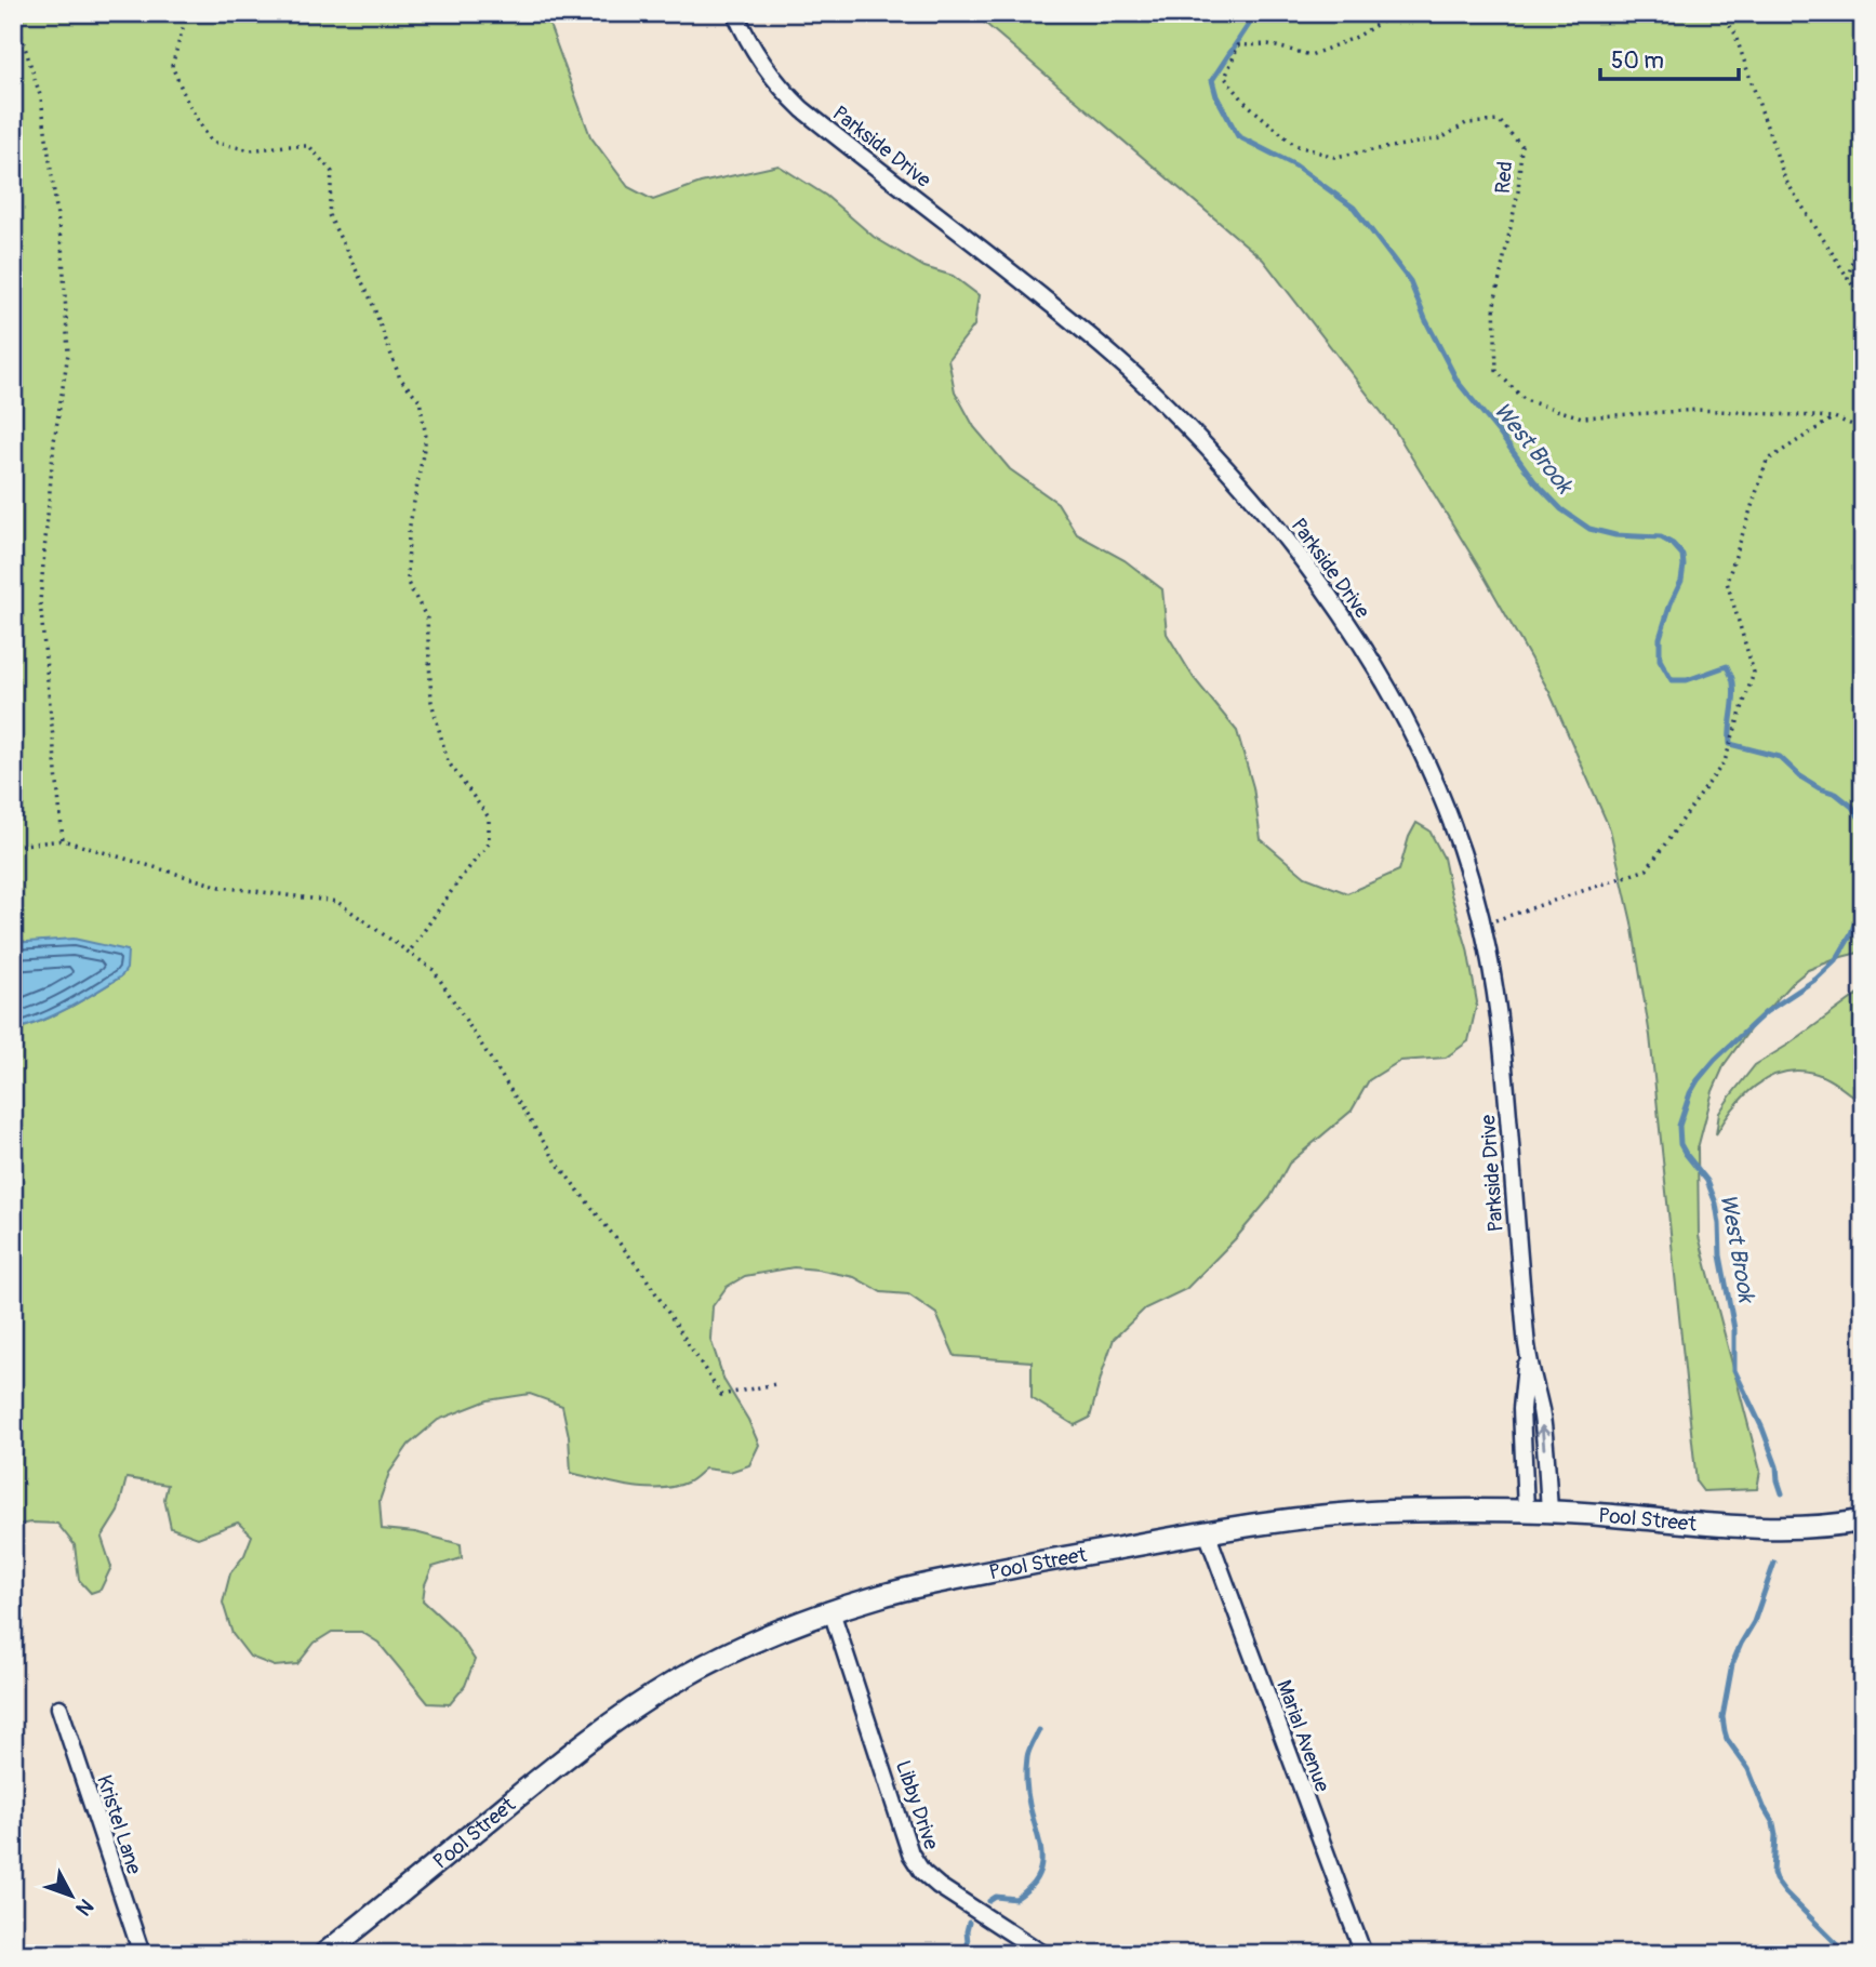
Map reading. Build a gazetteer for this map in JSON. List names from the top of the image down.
{
  "streets": {
    "main road": ["Pool Street"],
    "street": [
      "Parkside Drive",
      "Marial Avenue",
      "Libby Drive",
      "Kristel Lane"
    ],
    "path": ["Red"]
  },
  "crossings": [
    ["Parkside Drive", "Pool Street"],
    ["Pool Street", "Marial Avenue"],
    ["Pool Street", "Libby Drive"]
  ],
  "water": ["West Brook"],
  "scale_bar": "50 m",
  "north": "bottom right"
}
